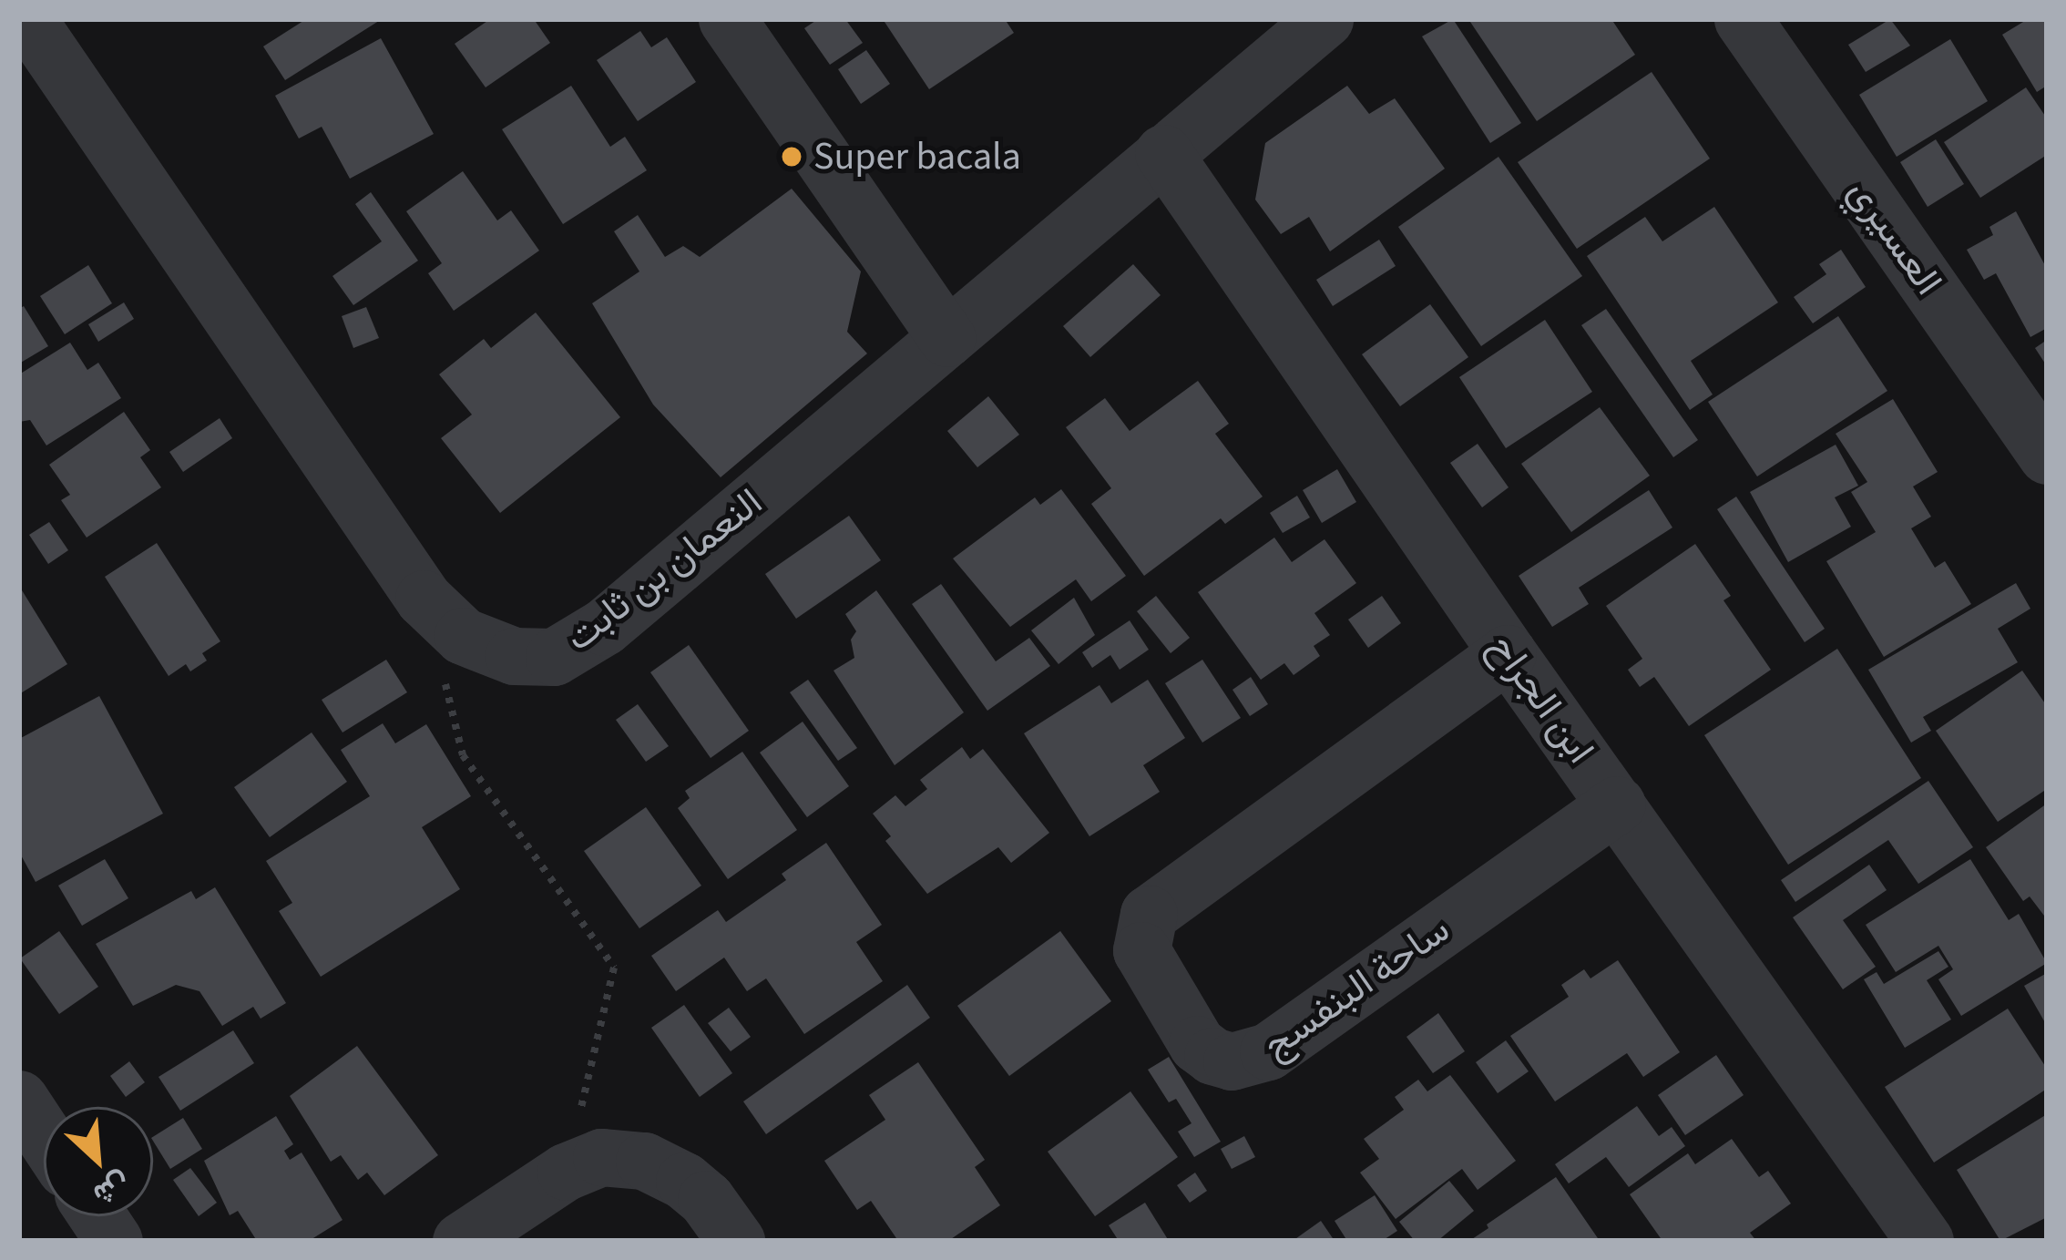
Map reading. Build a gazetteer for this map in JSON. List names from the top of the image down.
{
  "streets": {
    "street": [
      "العسيري",
      "النعمان بن ثابت",
      "ابن الجراح",
      "ساحة البنفسج"
    ]
  },
  "crossings": [
    ["النعمان بن ثابت", "ابن الجراح"],
    ["ابن الجراح", "ساحة البنفسج"]
  ],
  "places": ["Super bacala"],
  "north": "bottom right"
}
